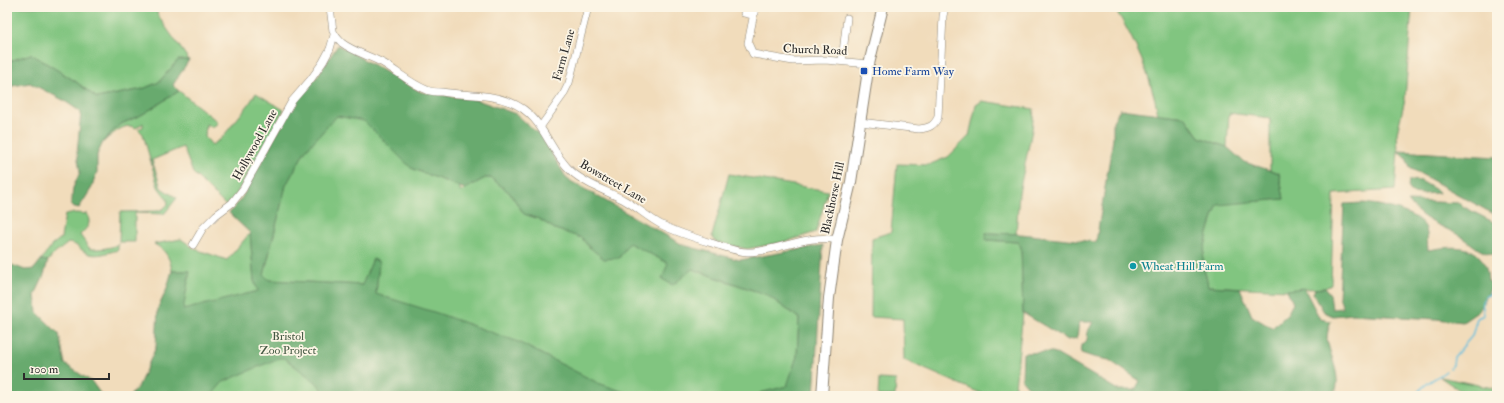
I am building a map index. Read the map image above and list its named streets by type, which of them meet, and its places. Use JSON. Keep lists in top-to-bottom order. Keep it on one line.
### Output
{"streets":{"main road":["Blackhorse Hill"],"street":["Church Road","Farm Lane","Hollywood Lane","Bowstreet Lane"]},"crossings":[["Church Road","Blackhorse Hill"],["Farm Lane","Bowstreet Lane"],["Hollywood Lane","Bowstreet Lane"],["Bowstreet Lane","Blackhorse Hill"]],"parks":["Bristol Zoo Project"],"places":{"transit":["Home Farm Way"],"other":["Wheat Hill Farm"]},"scale_bar":"100 m"}
